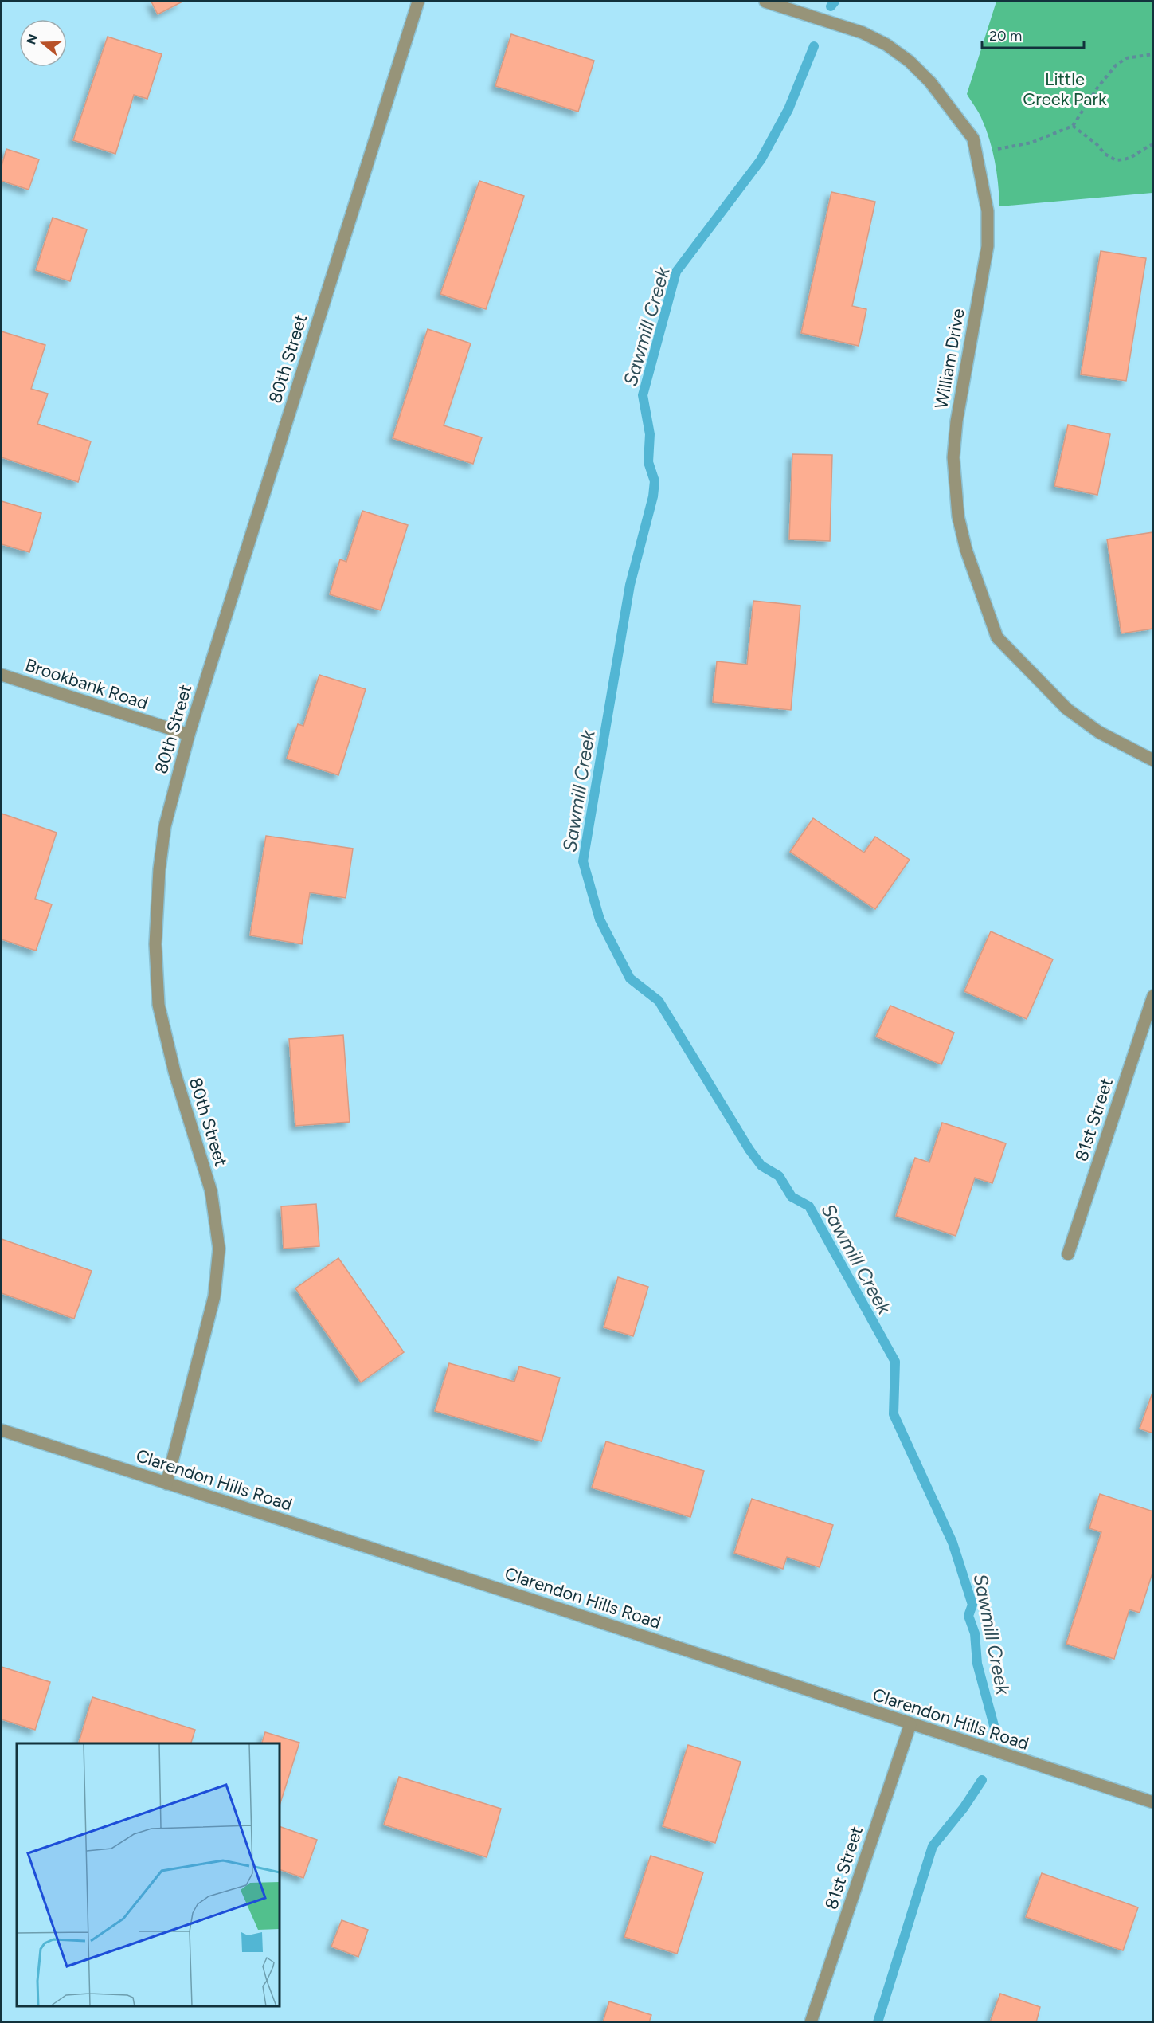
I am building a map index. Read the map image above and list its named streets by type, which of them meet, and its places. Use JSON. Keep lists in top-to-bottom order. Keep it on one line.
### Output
{"streets":{"street":["80th Street","William Drive","Brookbank Road","81st Street","Clarendon Hills Road"]},"crossings":[["80th Street","Brookbank Road"],["80th Street","Clarendon Hills Road"],["81st Street","Clarendon Hills Road"]],"water":["Sawmill Creek"],"parks":["Little Creek Park"],"scale_bar":"20 m","north":"left"}
